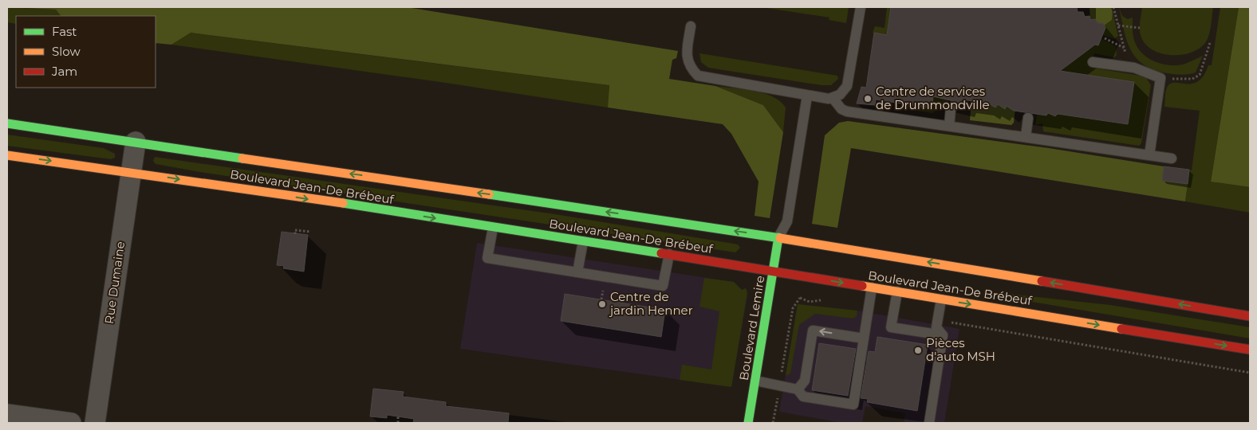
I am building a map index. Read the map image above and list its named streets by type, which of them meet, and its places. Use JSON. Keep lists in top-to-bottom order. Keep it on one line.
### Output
{"streets":{"main road":["Boulevard Jean-De Brébeuf","Boulevard Lemire"],"street":["Rue Dumaine"]},"crossings":[["Boulevard Jean-De Brébeuf","Rue Dumaine"],["Boulevard Jean-De Brébeuf","Boulevard Lemire"]],"places":["Centre de services de Drummondville","Centre de jardin Henner","Pièces d'auto MSH"],"legend":["Fast","Slow","Jam"]}
